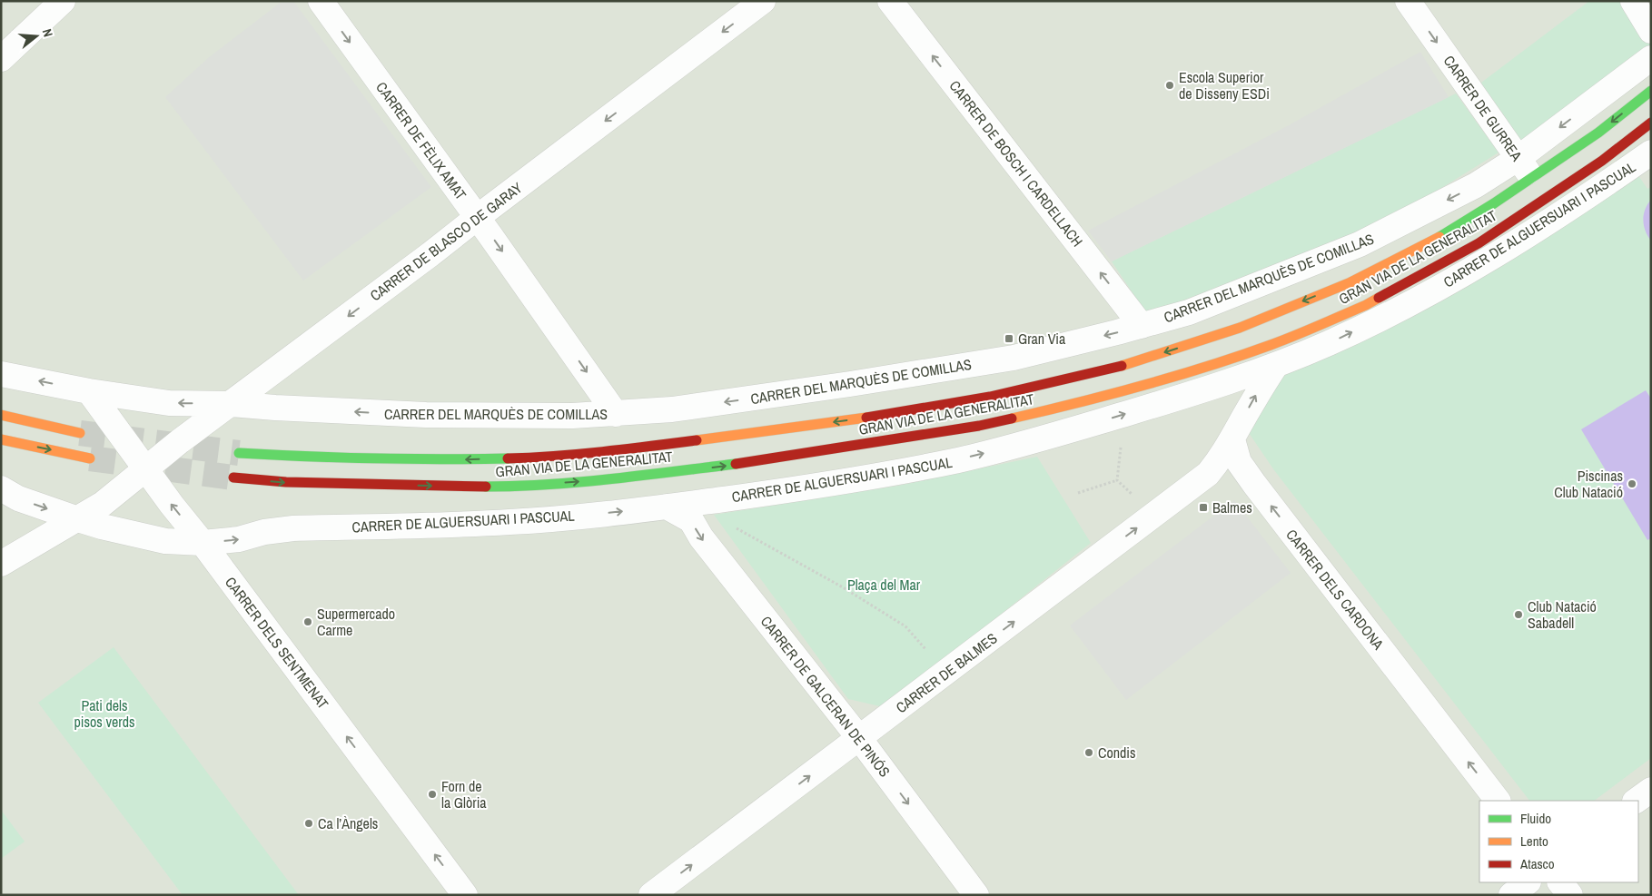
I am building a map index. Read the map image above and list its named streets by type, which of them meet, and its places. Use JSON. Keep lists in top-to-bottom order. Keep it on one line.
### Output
{"streets":{"street":["CARRER DE GURREA","CARRER DE FÈLIX AMAT","CARRER DE BOSCH I CARDELLACH","CARRER DE ALGUERSUARI I PASCUAL","CARRER DE BLASCO DE GARAY","GRAN VIA DE LA GENERALITAT","CARRER DEL MARQUÈS DE COMILLAS","CARRER DELS CARDONA","CARRER DELS SENTMENAT","CARRER DE BALMES","CARRER DE GALCERAN DE PINÓS"]},"crossings":[["CARRER DE GURREA","CARRER DE ALGUERSUARI I PASCUAL"],["CARRER DE GURREA","GRAN VIA DE LA GENERALITAT"],["CARRER DE GURREA","CARRER DEL MARQUÈS DE COMILLAS"],["CARRER DE FÈLIX AMAT","CARRER DE BLASCO DE GARAY"],["CARRER DE FÈLIX AMAT","CARRER DEL MARQUÈS DE COMILLAS"],["CARRER DE BOSCH I CARDELLACH","CARRER DEL MARQUÈS DE COMILLAS"],["CARRER DE ALGUERSUARI I PASCUAL","CARRER DE BLASCO DE GARAY"],["CARRER DE ALGUERSUARI I PASCUAL","GRAN VIA DE LA GENERALITAT"],["CARRER DE ALGUERSUARI I PASCUAL","CARRER DELS SENTMENAT"],["CARRER DE ALGUERSUARI I PASCUAL","CARRER DE GALCERAN DE PINÓS"],["CARRER DE BLASCO DE GARAY","CARRER DEL MARQUÈS DE COMILLAS"],["CARRER DE BLASCO DE GARAY","CARRER DELS SENTMENAT"],["CARRER DEL MARQUÈS DE COMILLAS","CARRER DELS SENTMENAT"],["CARRER DELS CARDONA","CARRER DE BALMES"],["CARRER DE BALMES","CARRER DE GALCERAN DE PINÓS"]],"one_way":["CARRER DE GURREA","CARRER DE FÈLIX AMAT","CARRER DE BOSCH I CARDELLACH","CARRER DE ALGUERSUARI I PASCUAL","CARRER DE BLASCO DE GARAY","CARRER DELS CARDONA","CARRER DELS SENTMENAT","CARRER DE BALMES","CARRER DE GALCERAN DE PINÓS"],"parks":["Plaça del Mar","Pati dels pisos verds"],"places":{"other":["Escola Superior de Disseny ESDi","Piscinas Club Natació","Club Natació Sabadell","Supermercado Carme","Condis","Forn de la Glòria","Ca l’Àngels"],"transit":["Gran Via","Balmes"]},"legend":["Fluido","Lento","Atasco"],"north":"right"}
